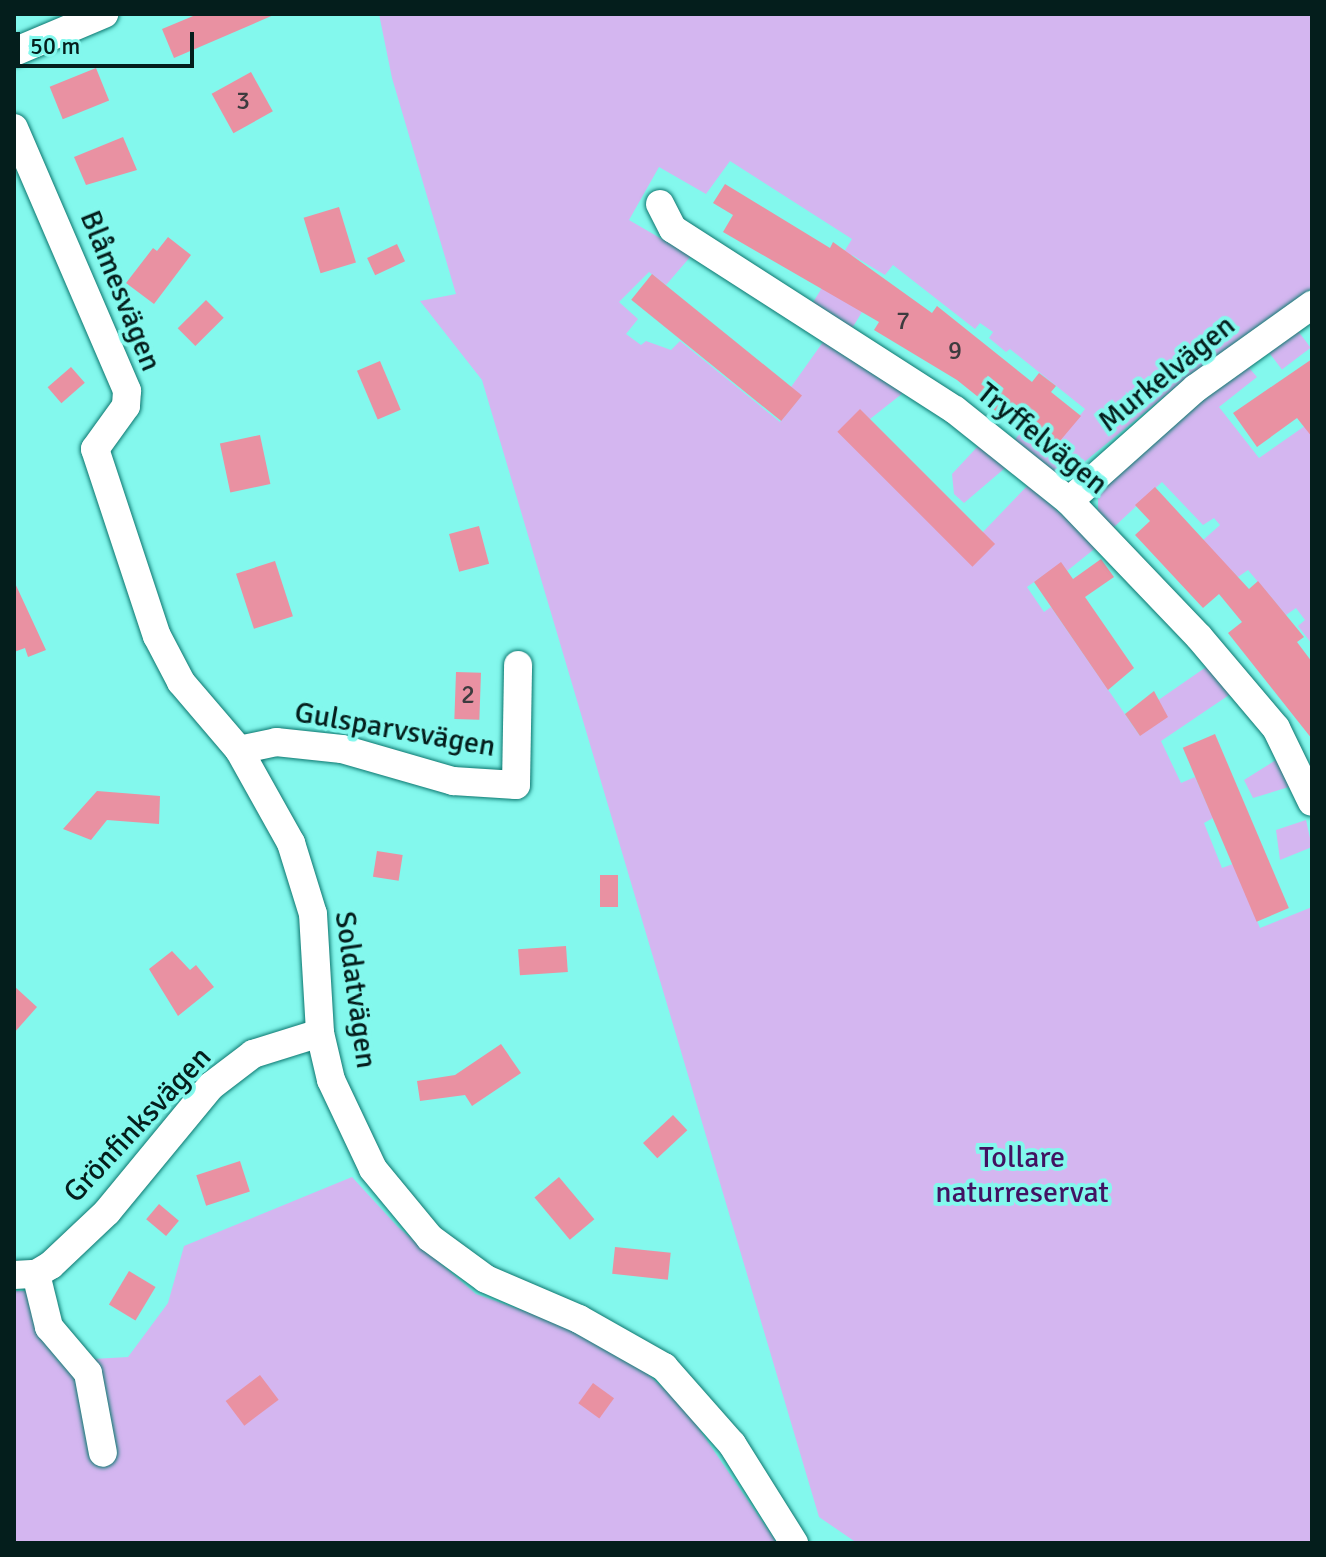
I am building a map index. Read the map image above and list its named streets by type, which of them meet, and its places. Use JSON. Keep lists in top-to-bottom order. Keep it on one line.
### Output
{"streets":{"street":["Blåmesvägen","Murkelvägen","Tryffelvägen","Gulsparvsvägen","Soldatvägen","Grönfinksvägen"]},"crossings":[["Blåmesvägen","Soldatvägen"],["Murkelvägen","Tryffelvägen"],["Gulsparvsvägen","Soldatvägen"],["Soldatvägen","Grönfinksvägen"]],"parks":["Tollare naturreservat"],"house_numbers":["3","7","9","2"],"scale_bar":"50 m"}
